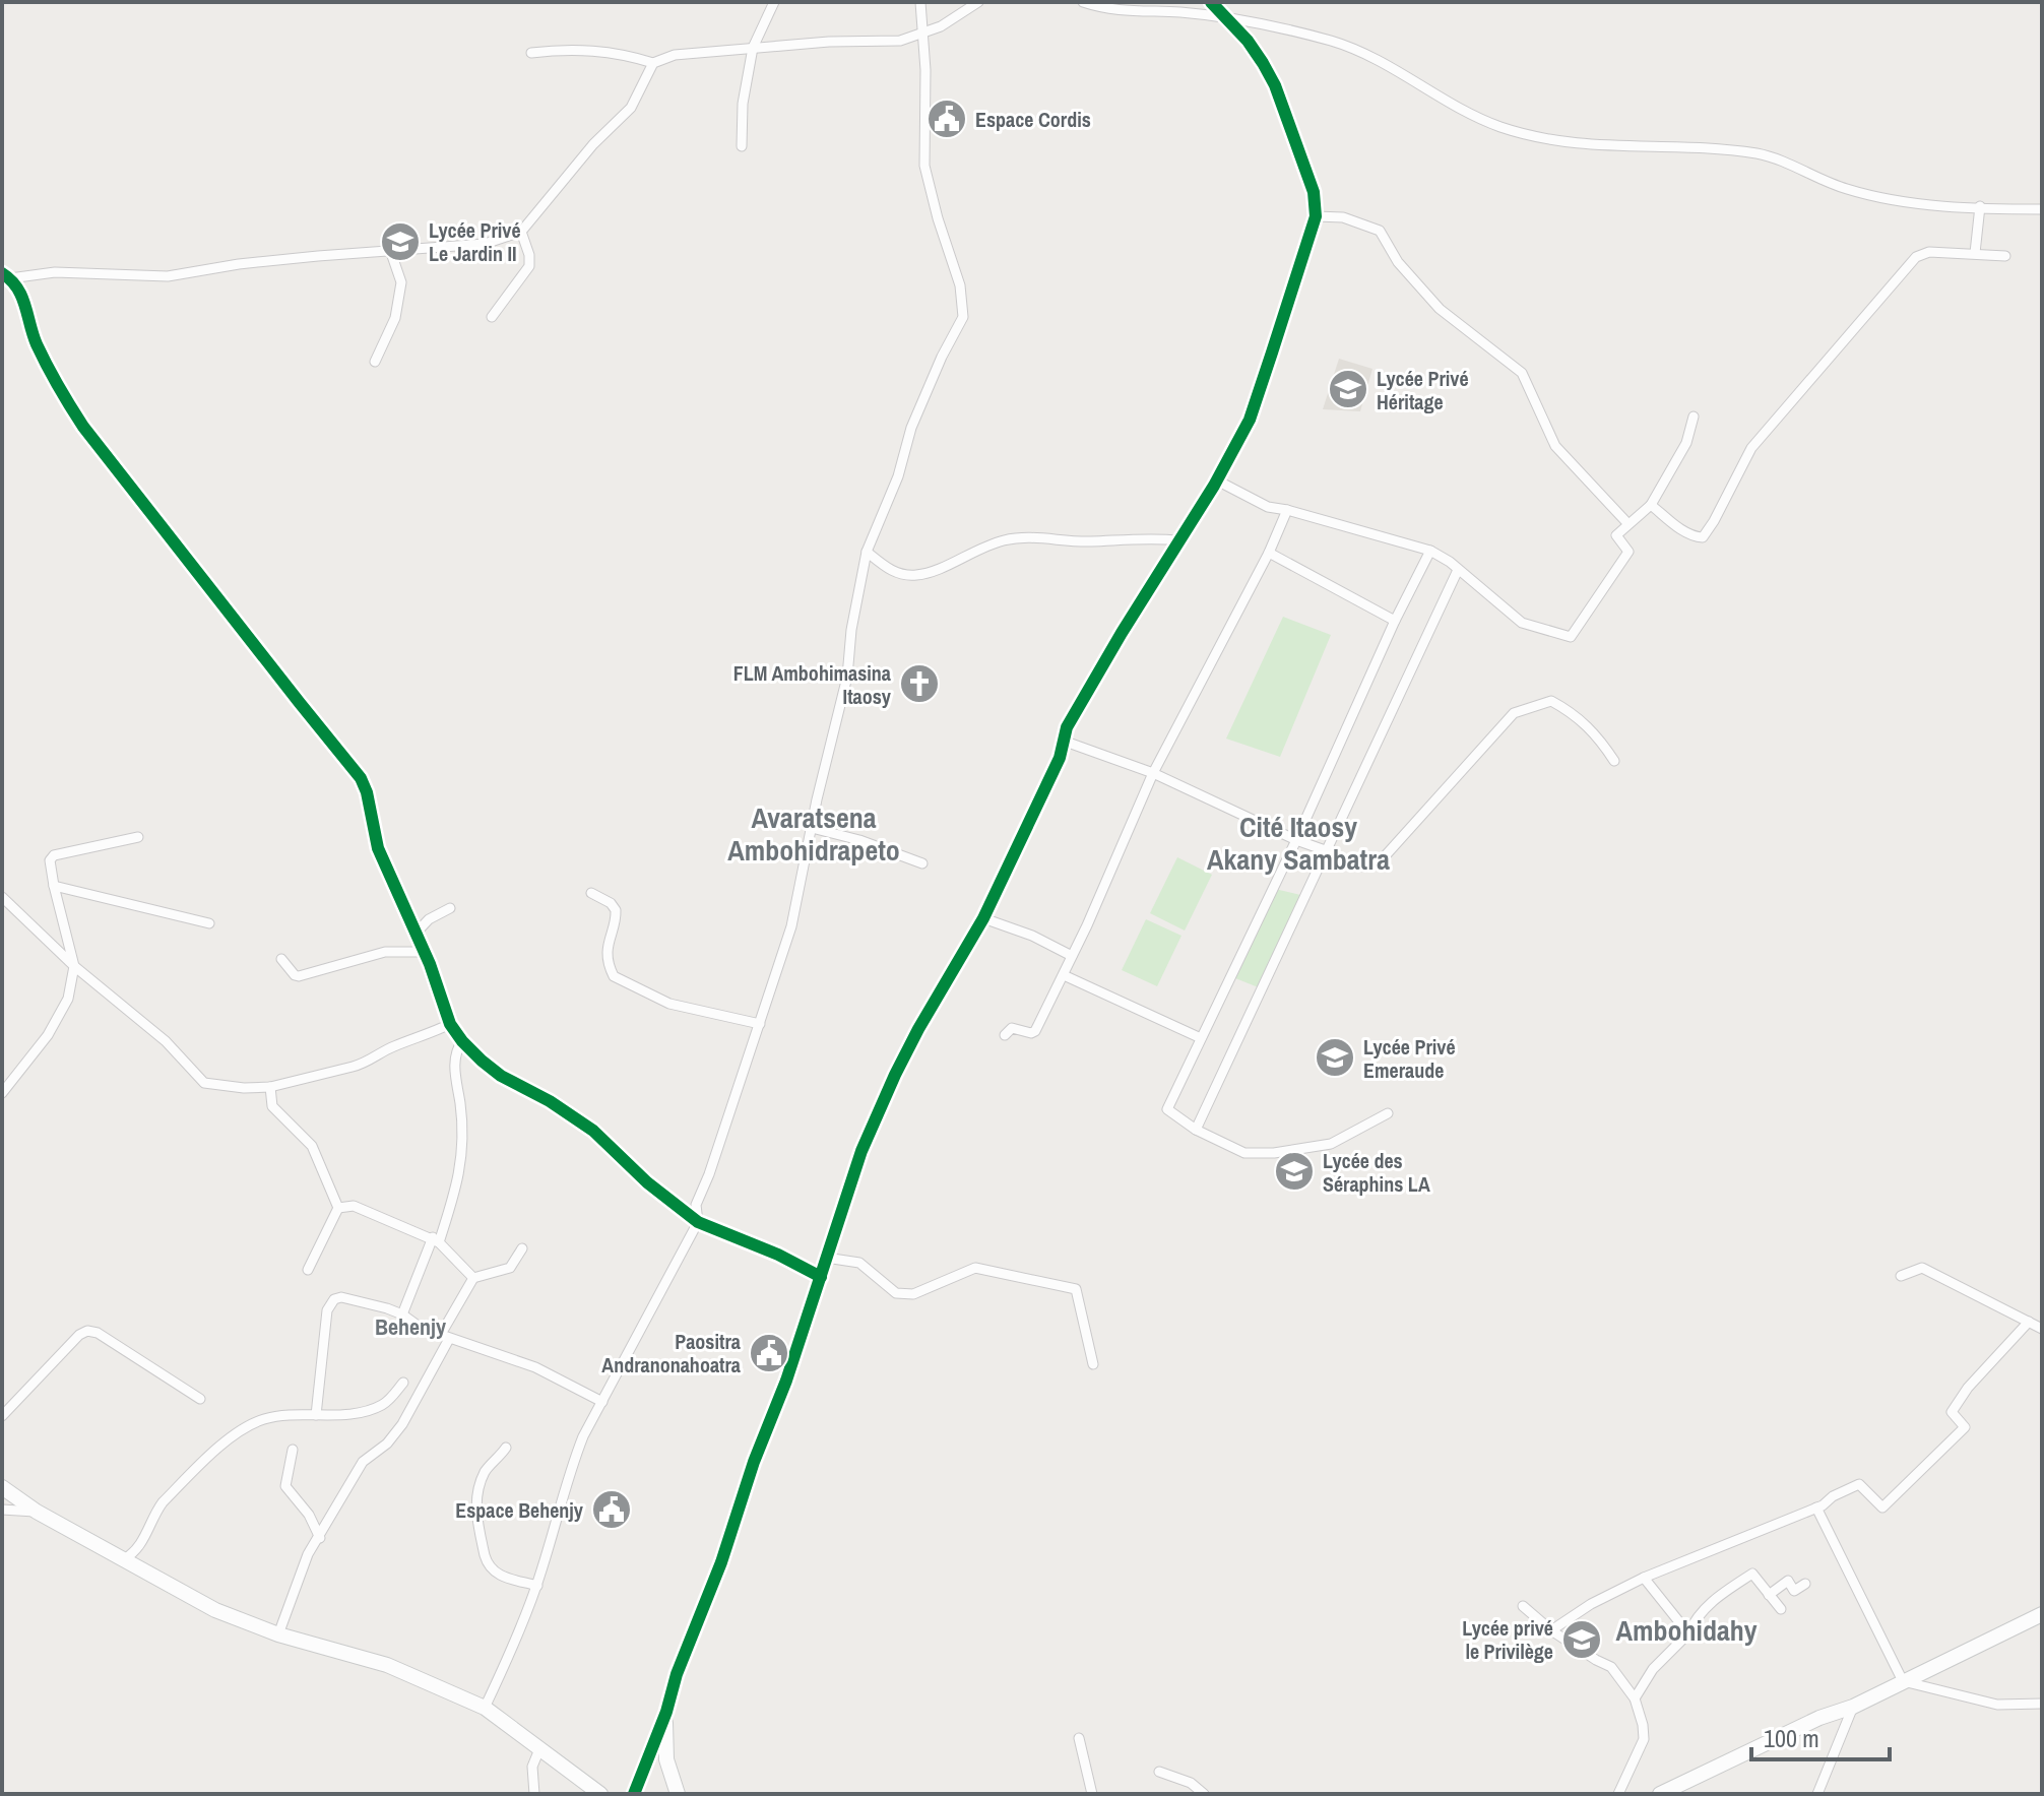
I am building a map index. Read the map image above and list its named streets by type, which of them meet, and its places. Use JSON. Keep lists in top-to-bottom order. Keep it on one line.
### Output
{"districts":["Avaratsena Ambohidrapeto","Cité Itaosy Akany Sambatra","Behenjy","Ambohidahy"],"places":{"public building":["Espace Cordis","Paositra Andranonahoatra","Espace Behenjy"],"school or university":["Lycée Privé Le Jardin II","Lycée Privé Héritage","Lycée Privé Emeraude","Lycée des Séraphins LA","Lycée privé le Privilège"],"church":["FLM Ambohimasina Itaosy"]},"scale_bar":"100 m"}
